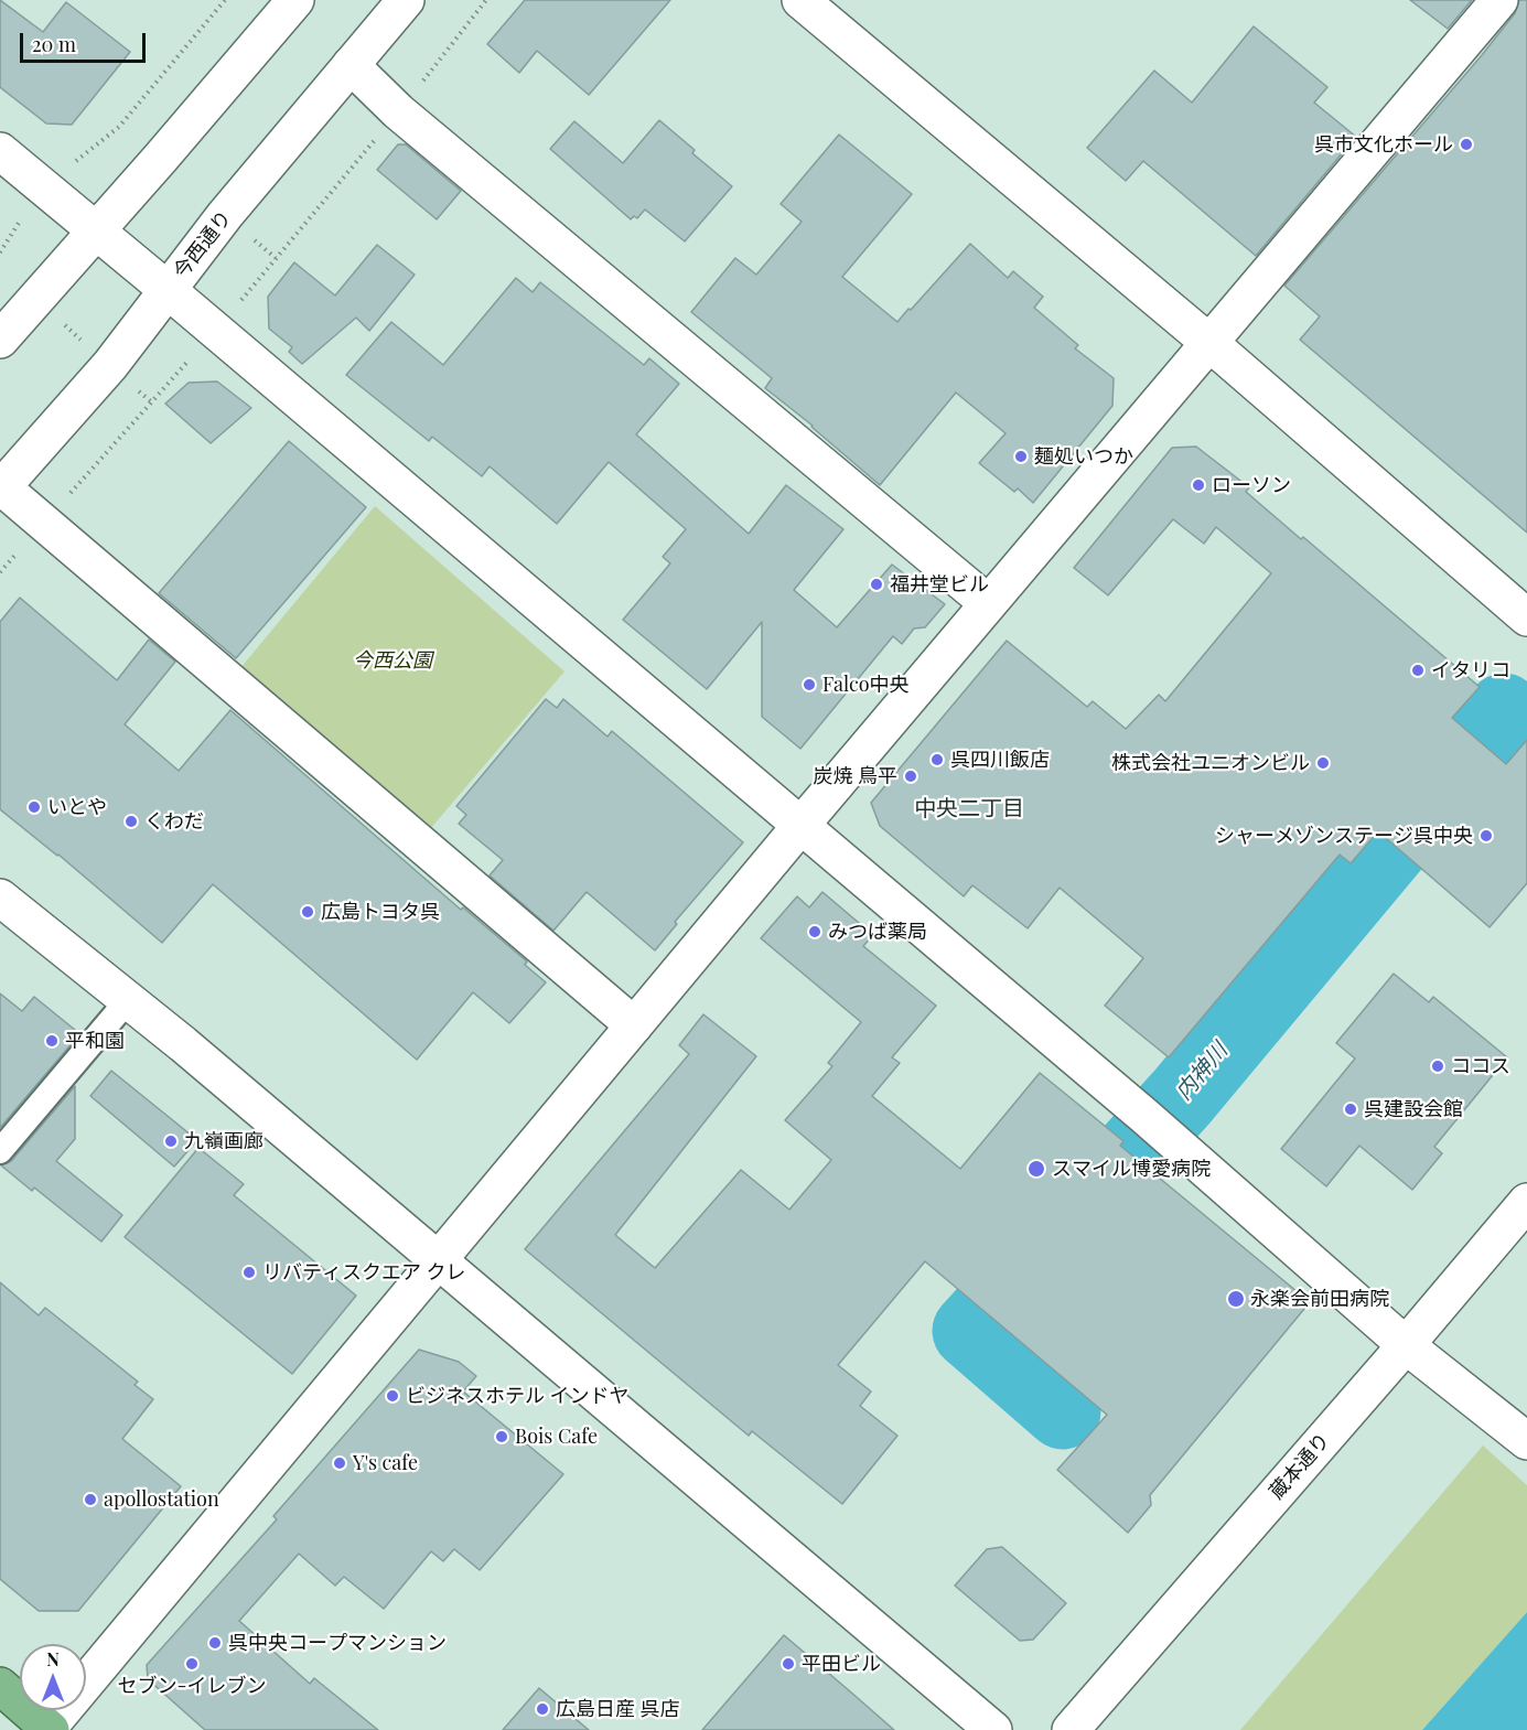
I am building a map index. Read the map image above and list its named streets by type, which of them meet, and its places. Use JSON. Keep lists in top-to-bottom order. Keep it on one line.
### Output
{"streets":{"street":["今西通り","蔵本通り"]},"districts":["中央二丁目"],"water":["内神川"],"parks":["今西公園"],"places":["呉市文化ホール","麺処いつか","ローソン","福井堂ビル","イタリコ","Falco中央","呉四川飯店","株式会社ユニオンビル","炭焼 鳥平","いとや","くわだ","シャーメゾンステージ呉中央","広島トヨタ呉","みつば薬局","平和園","ココス","呉建設会館","九嶺画廊","スマイル博愛病院","リバティスクエア クレ","永楽会前田病院","ビジネスホテル インドヤ","Bois Cafe","Y's cafe","apollostation","呉中央コープマンション","セブン-イレブン","平田ビル","広島日産 呉店"],"scale_bar":"20 m","north":"top"}
